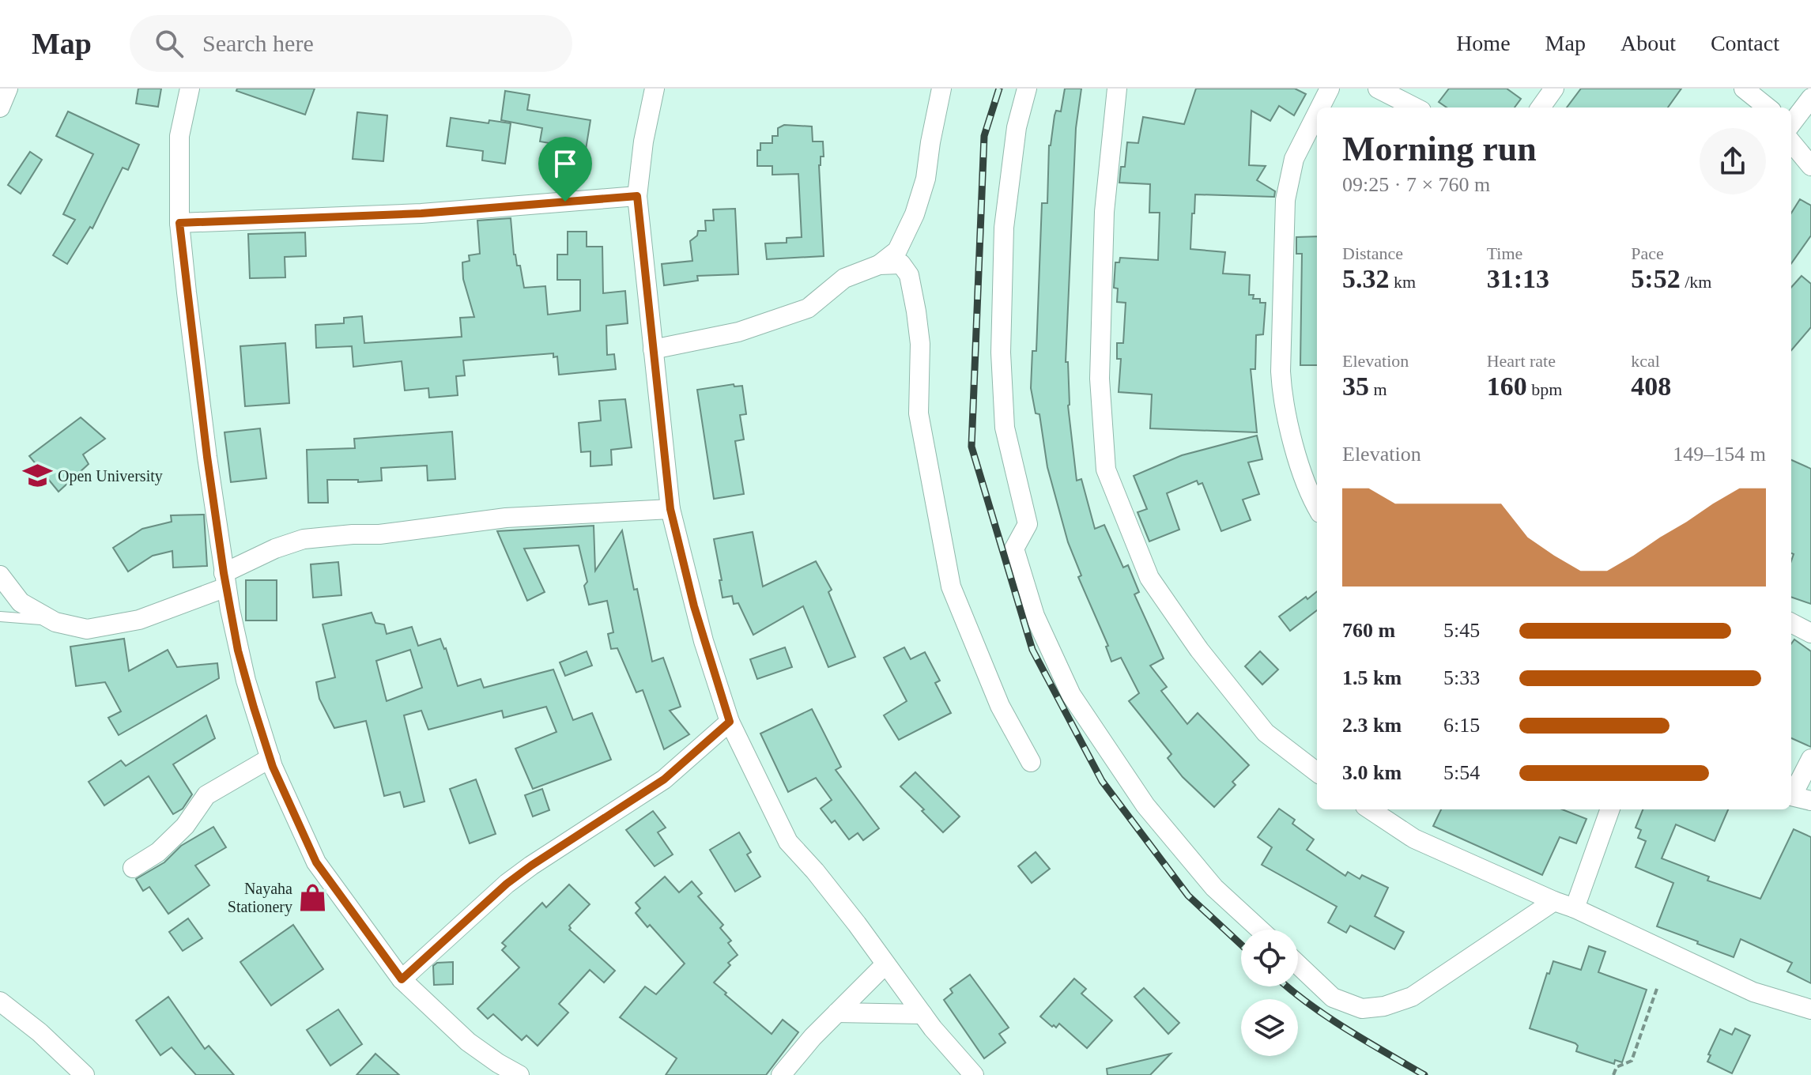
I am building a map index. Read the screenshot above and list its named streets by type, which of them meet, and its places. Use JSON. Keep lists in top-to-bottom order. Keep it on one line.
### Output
{"places":{"school or university":["Open University"],"shop":["Nayaha Stationery"]},"page":{"header":"Map","search":"Search here","nav":["Home","Map","About","Contact"],"heading":["Morning run","09:25 · 7 × 760 m"],"stats":[["Distance","5.32 km"],["Time","31:13"],["Pace","5:52 /km"],["Elevation","35 m"],["Heart rate","160 bpm"],["kcal","408"]],"chart":["Elevation","149–154 m"],"list":[{"name":"760 m","note":"5:45"},{"name":"1.5 km","note":"5:33"},{"name":"2.3 km","note":"6:15"},{"name":"3.0 km","note":"5:54"}]}}
